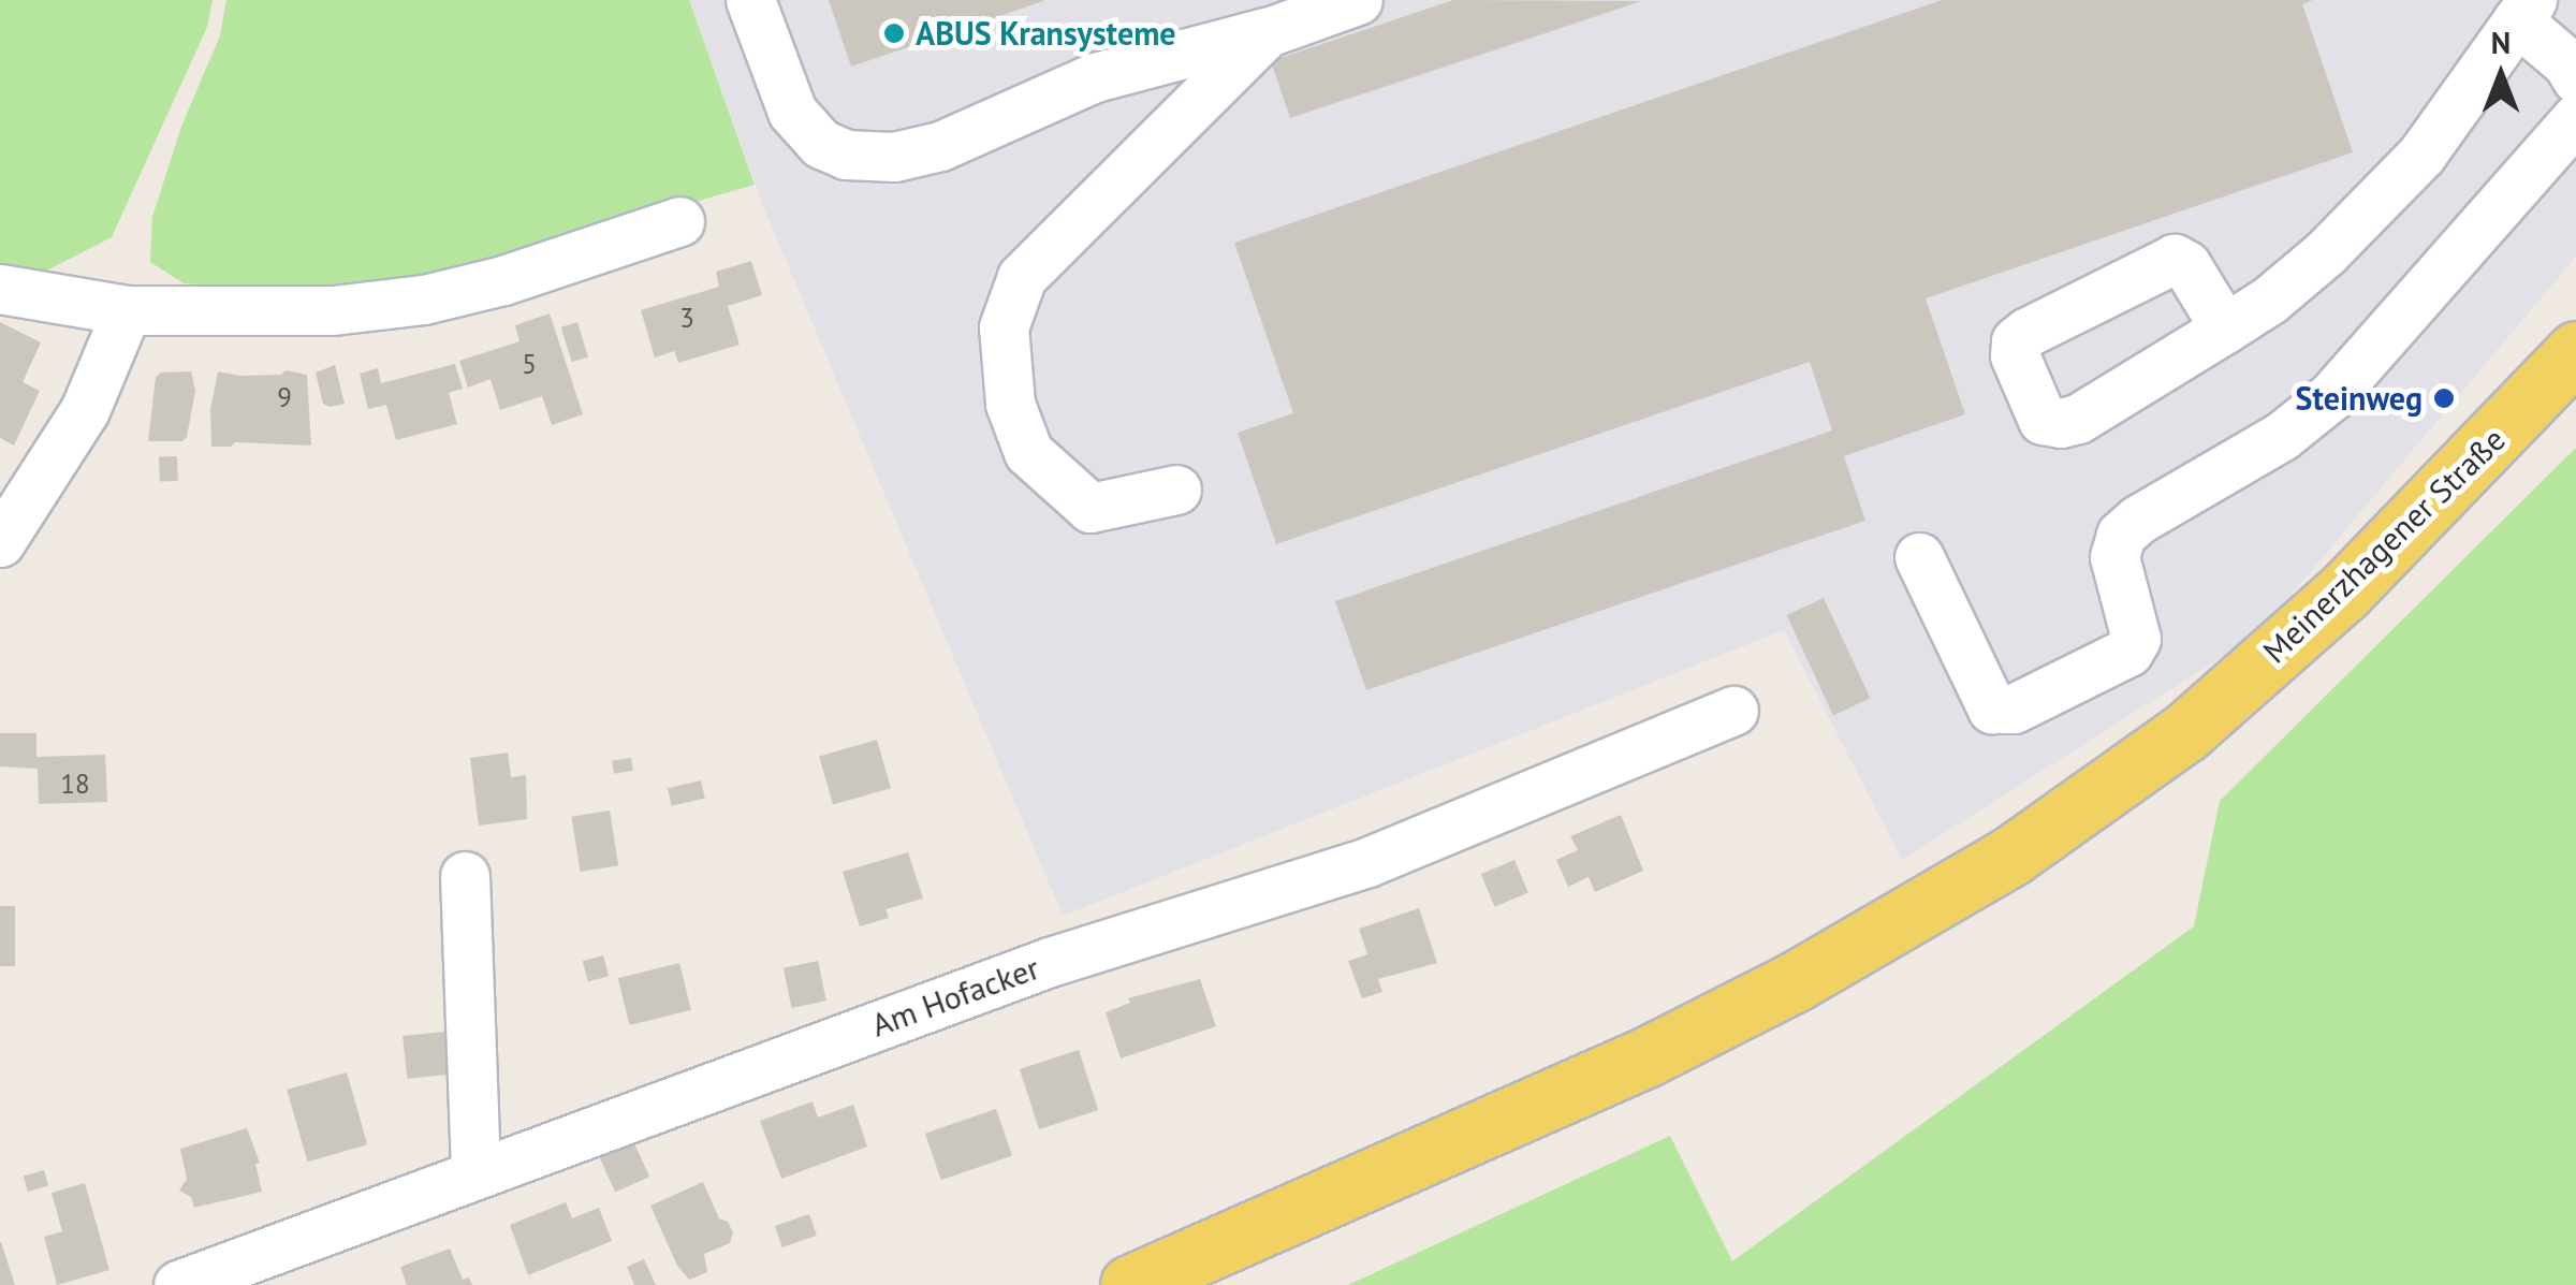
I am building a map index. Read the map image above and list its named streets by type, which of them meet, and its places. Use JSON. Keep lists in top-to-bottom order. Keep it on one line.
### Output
{"streets":{"main road":["Meinerzhagener Straße"],"street":["Am Hofacker"]},"places":["ABUS Kransysteme","Steinweg"],"house_numbers":["3","5","9","18"],"north":"top"}
